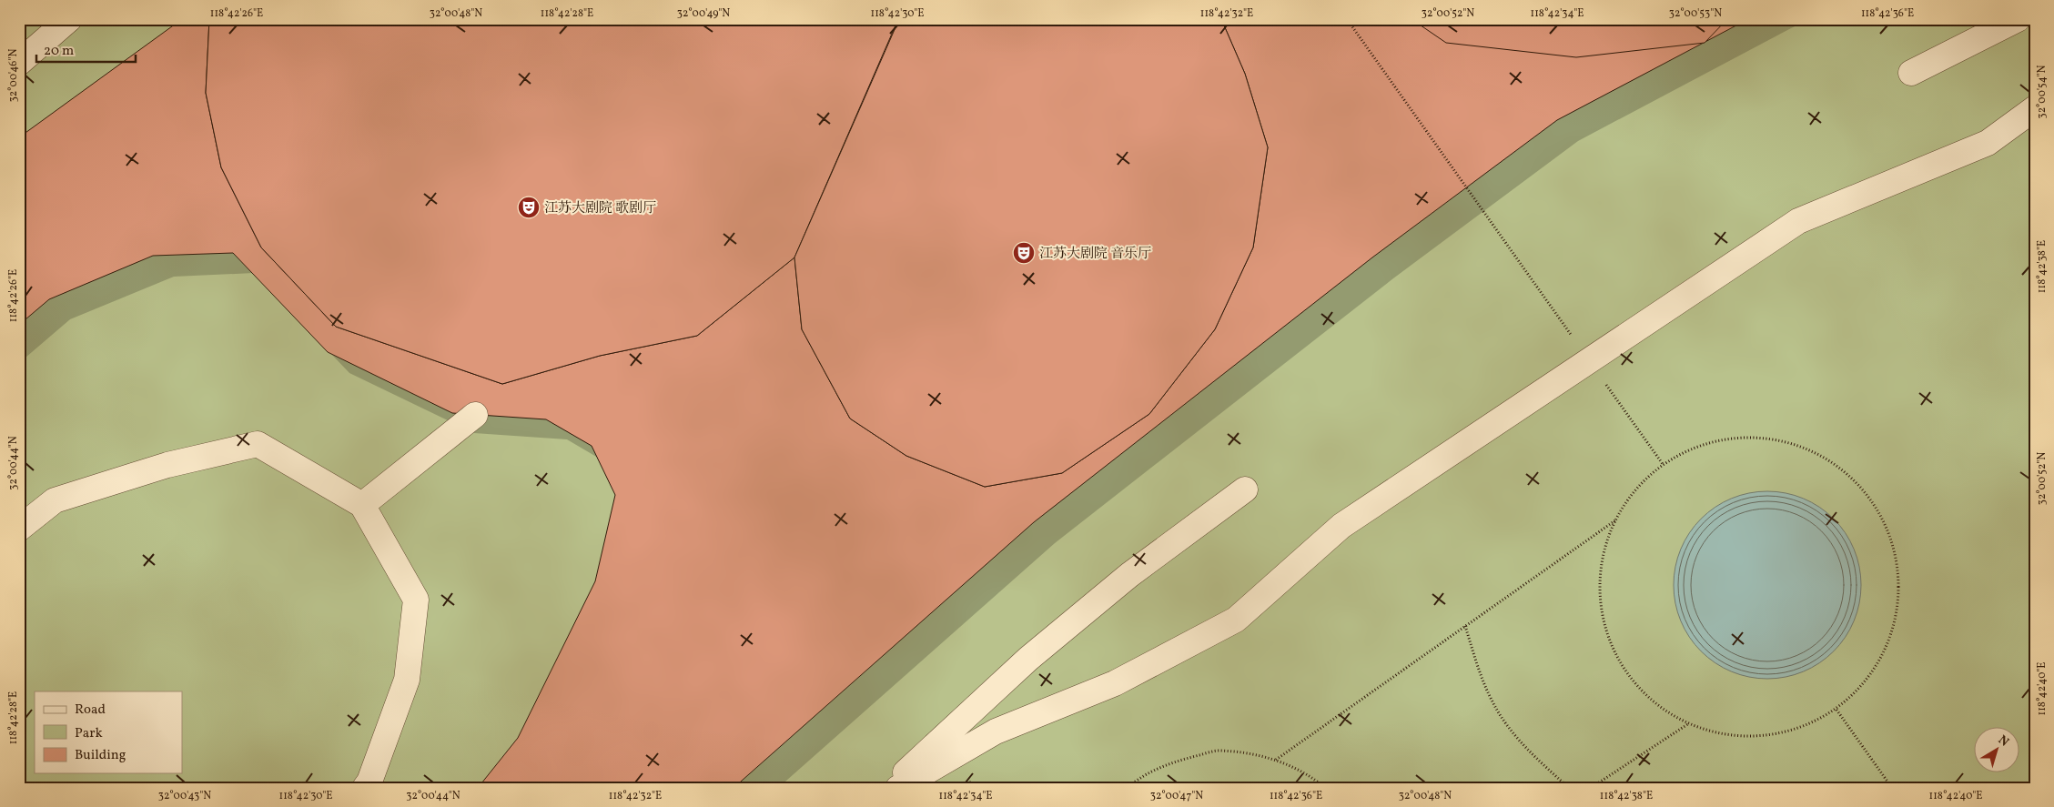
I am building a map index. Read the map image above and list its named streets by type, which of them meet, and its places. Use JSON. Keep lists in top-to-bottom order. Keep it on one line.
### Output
{"places":{"theatre":["江苏大剧院 歌剧厅","江苏大剧院 音乐厅"]},"legend":["Road","Park","Building"],"scale_bar":"20 m","north":"top right","coordinates":["118°42'26\"E","32°00'48\"N","118°42'28\"E","32°00'49\"N","118°42'30\"E","118°42'32\"E","32°00'52\"N","118°42'34\"E","32°00'53\"N","118°42'36\"E","32°00'46\"N","32°00'54\"N","118°42'38\"E","32°00'44\"N","118°42'40\"E","32°00'43\"N","32°00'47\"N"]}
